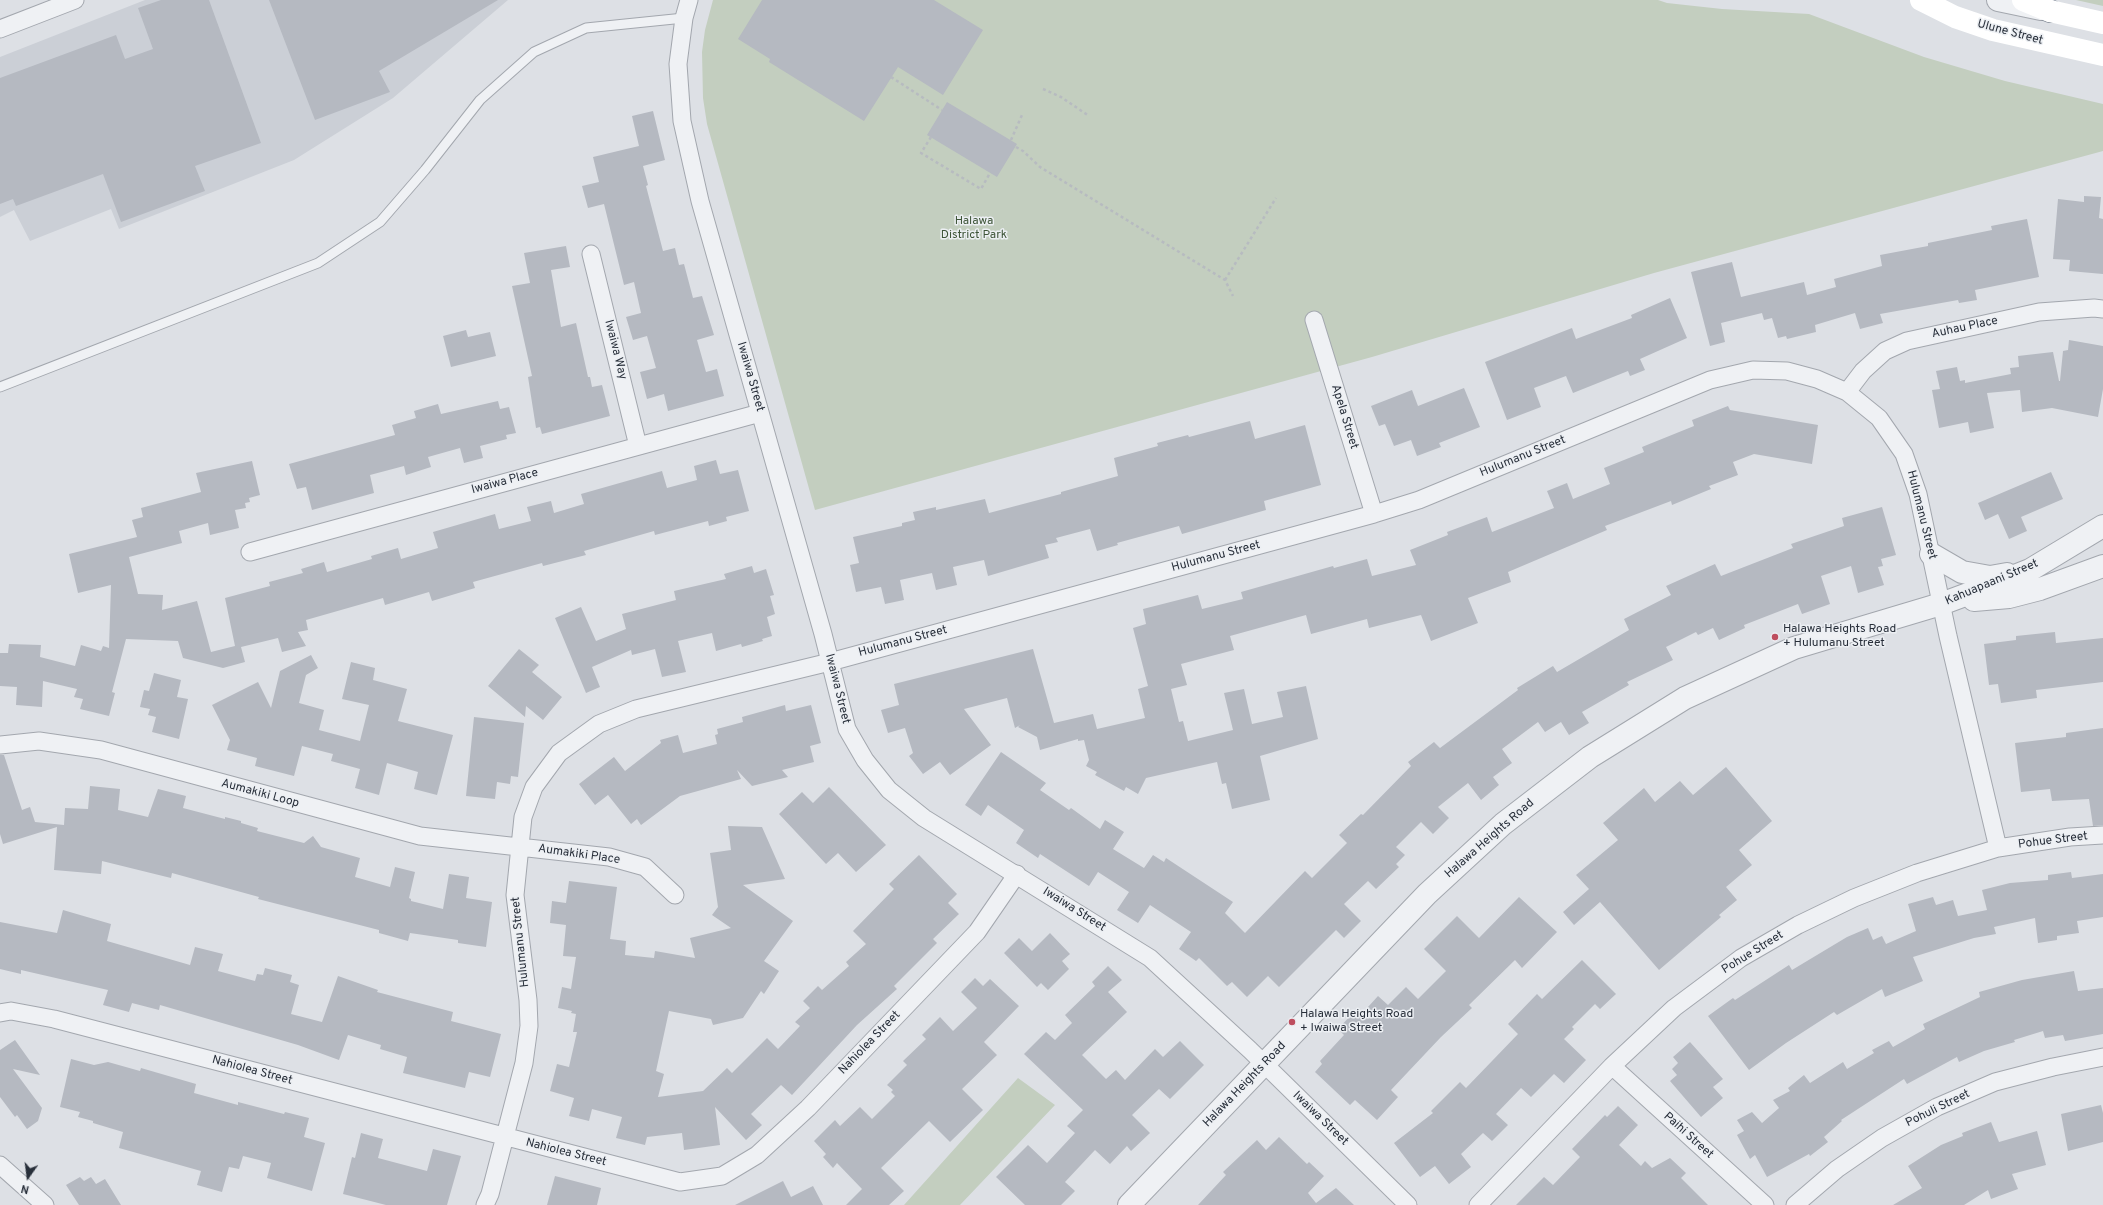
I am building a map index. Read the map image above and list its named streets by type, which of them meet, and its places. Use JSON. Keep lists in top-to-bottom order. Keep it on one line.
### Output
{"streets":{"main road":["Ulune Street"],"street":["Auhau Place","Iwaiwa Way","Iwaiwa Street","Apela Street","Hulumanu Street","Iwaiwa Place","Kahuapaani Street","Aumakiki Loop","Halawa Heights Road","Pohue Street","Aumakiki Place","Nahiolea Street","Pohuli Street","Paihi Street"]},"crossings":[["Auhau Place","Hulumanu Street"],["Iwaiwa Way","Iwaiwa Place"],["Iwaiwa Street","Hulumanu Street"],["Iwaiwa Street","Iwaiwa Place"],["Iwaiwa Street","Halawa Heights Road"],["Iwaiwa Street","Nahiolea Street"],["Apela Street","Hulumanu Street"],["Hulumanu Street","Kahuapaani Street"],["Hulumanu Street","Aumakiki Loop"],["Hulumanu Street","Halawa Heights Road"],["Hulumanu Street","Pohue Street"],["Hulumanu Street","Aumakiki Place"],["Hulumanu Street","Nahiolea Street"],["Kahuapaani Street","Halawa Heights Road"],["Aumakiki Loop","Aumakiki Place"],["Pohue Street","Paihi Street"]],"parks":["Halawa District Park"],"places":["Halawa Heights Road + Hulumanu Street","Halawa Heights Road + Iwaiwa Street"],"north":"bottom"}
